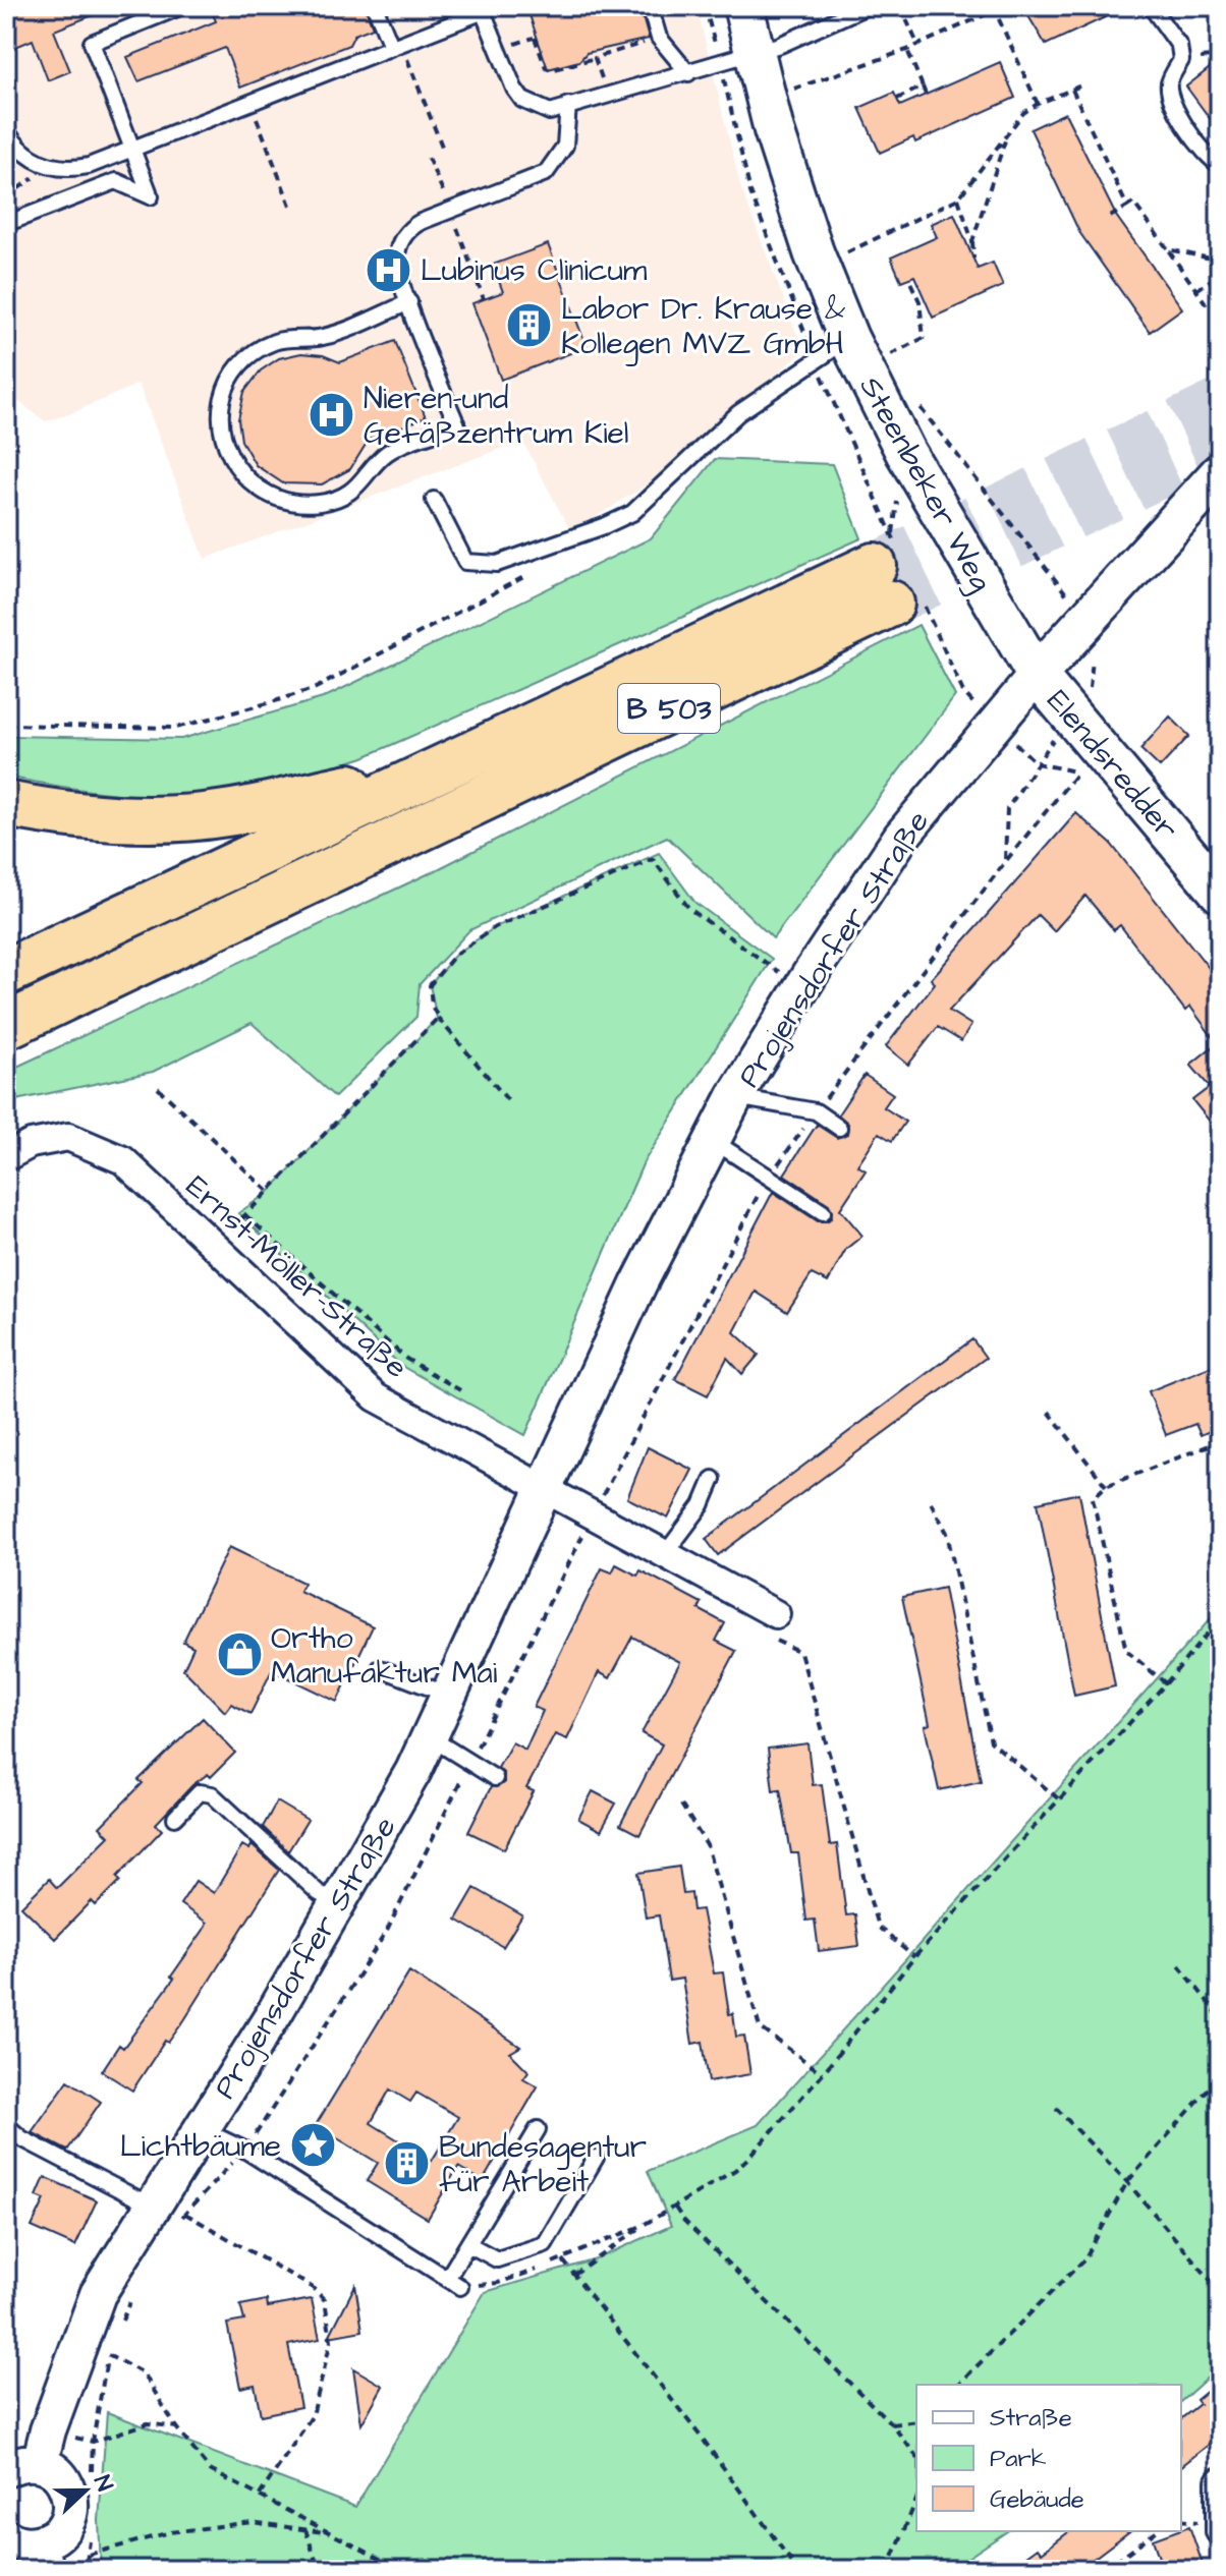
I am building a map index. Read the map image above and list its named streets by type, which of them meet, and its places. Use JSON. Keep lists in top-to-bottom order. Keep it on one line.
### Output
{"streets":{"highway":["B 503"],"main road":["Steenbeker Weg","Elendsredder","Projensdorfer Straße"],"street":["Ernst-Möller-Straße"]},"crossings":[["Steenbeker Weg","Elendsredder"],["Steenbeker Weg","Projensdorfer Straße"],["Elendsredder","Projensdorfer Straße"],["Projensdorfer Straße","Ernst-Möller-Straße"]],"places":{"hospital":["Lubinus Clinicum","Nieren-und Gefäßzentrum Kiel"],"building":["Labor Dr. Krause & Kollegen MVZ GmbH","Bundesagentur für Arbeit"],"shop":["Ortho Manufaktur Mai"],"place":["Lichtbäume"]},"legend":["Straße","Park","Gebäude"],"north":"right"}
